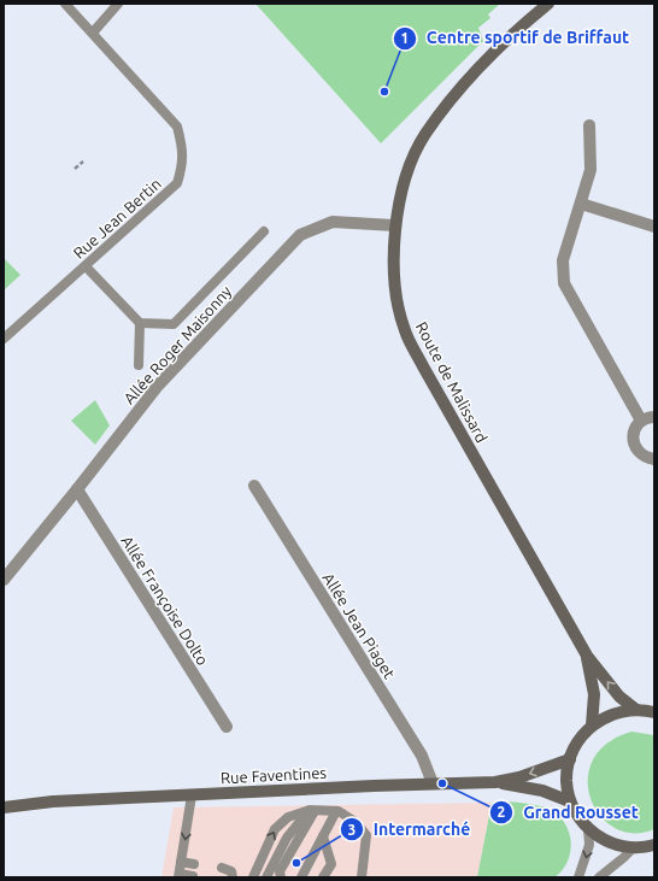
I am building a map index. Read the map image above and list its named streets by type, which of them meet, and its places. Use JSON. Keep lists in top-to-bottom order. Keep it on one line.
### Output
{"streets":{"main road":["Route de Malissard","Rue Faventines"],"street":["Allée Roger Maisonny","Allée Françoise Dolto","Allée Jean Piaget"],"lane":["Rue Jean Bertin"]},"crossings":[["Allée Roger Maisonny","Route de Malissard"],["Allée Roger Maisonny","Allée Françoise Dolto"],["Allée Jean Piaget","Rue Faventines"]],"places":["Centre sportif de Briffaut","Grand Rousset","Intermarché"]}
